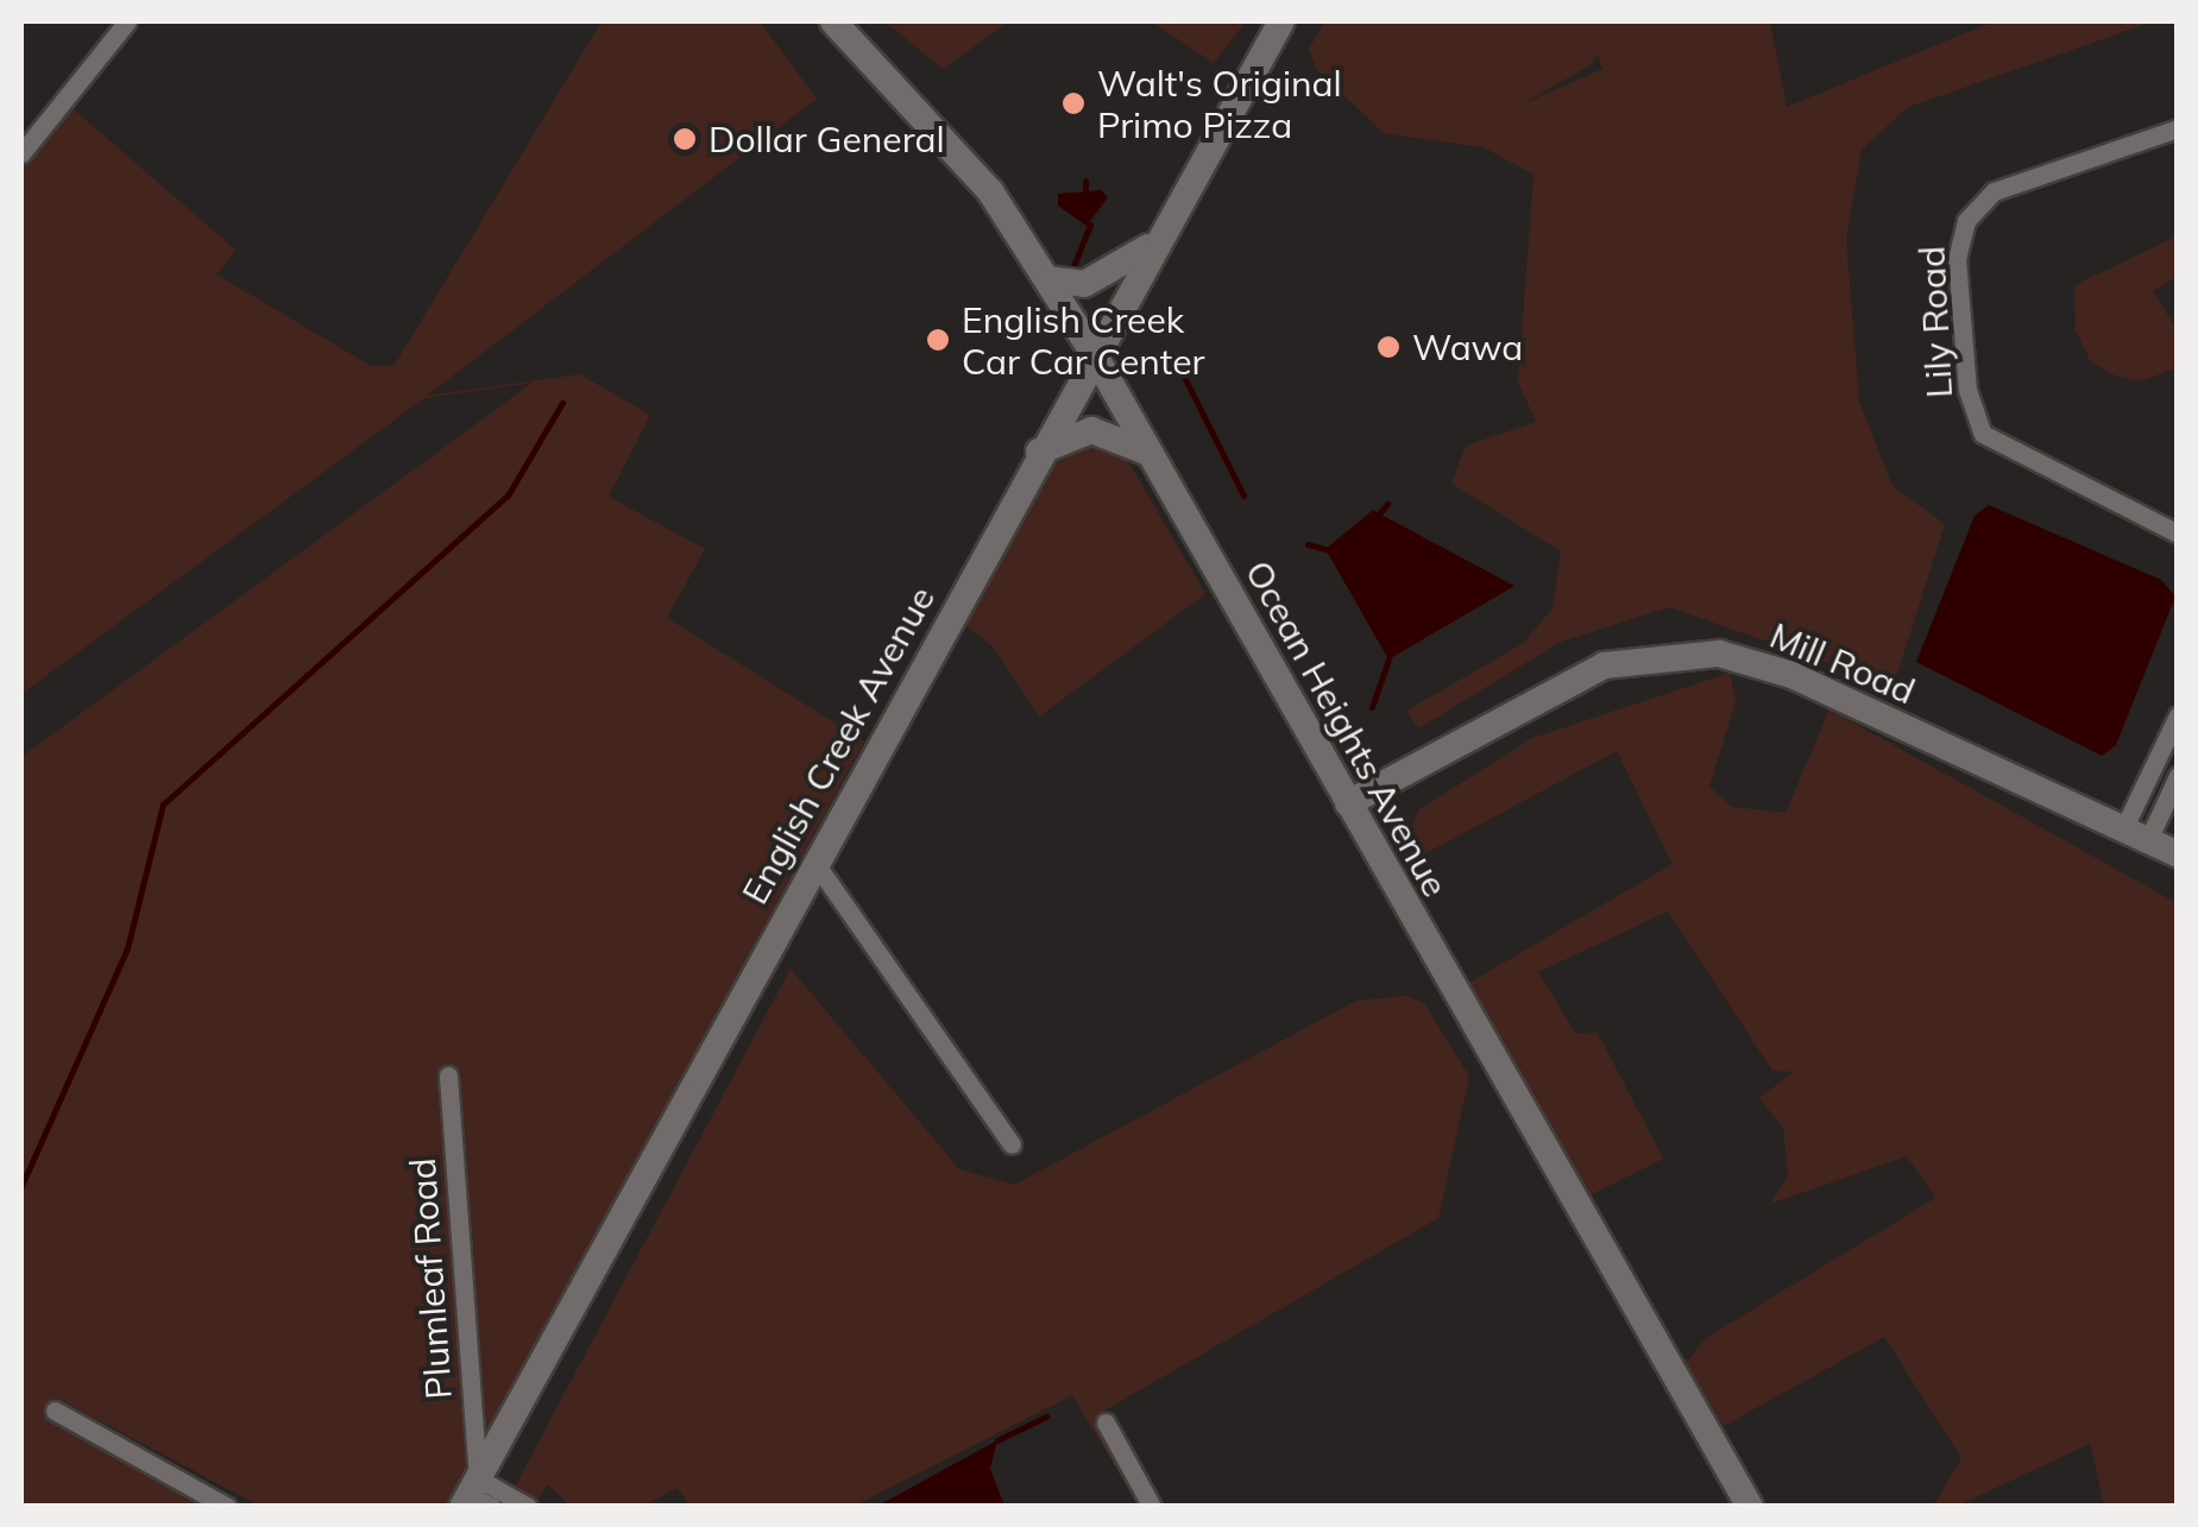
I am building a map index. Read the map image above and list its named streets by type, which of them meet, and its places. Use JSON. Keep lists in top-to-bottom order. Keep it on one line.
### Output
{"streets":{"main road":["Mill Road","Ocean Heights Avenue","English Creek Avenue"],"street":["Lily Road","Plumleaf Road"]},"crossings":[["Mill Road","Ocean Heights Avenue"],["Ocean Heights Avenue","English Creek Avenue"],["English Creek Avenue","Plumleaf Road"]],"places":["Walt's Original Primo Pizza","Dollar General","English Creek Car Car Center","Wawa"]}
